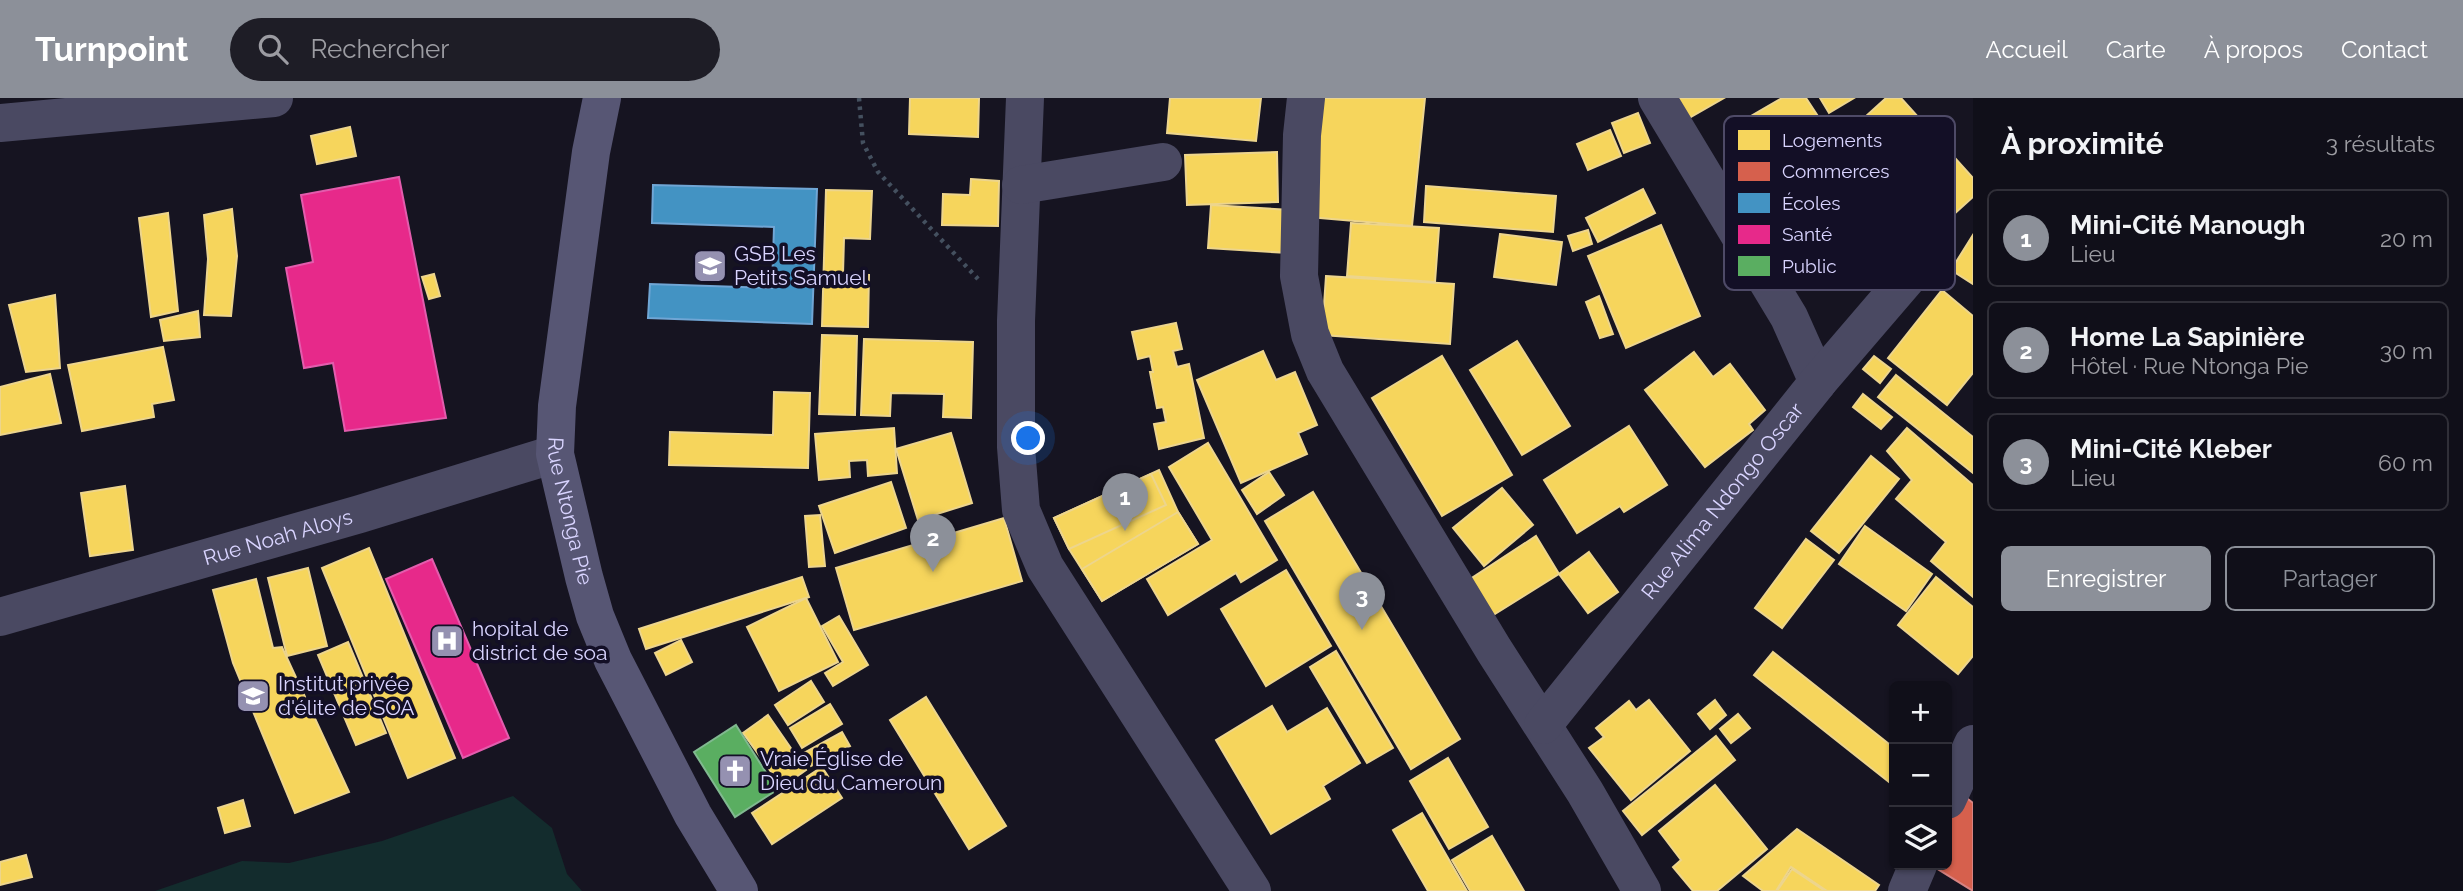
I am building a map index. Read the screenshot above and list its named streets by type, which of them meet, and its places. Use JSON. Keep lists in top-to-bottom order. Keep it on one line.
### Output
{"streets":{"street":["Rue Alima Ndongo Oscar","Rue Ntonga Pie","Rue Noah Aloys"]},"crossings":[["Rue Ntonga Pie","Rue Noah Aloys"]],"places":{"school or university":["GSB Les Petits Samuel","Institut privée d'élite de SOA"],"hospital":["hopital de district de soa"],"church":["Vraie Église de Dieu du Cameroun"]},"legend":["Logements","Commerces","Écoles","Santé","Public"],"page":{"header":"Turnpoint","search":"Rechercher","nav":["Accueil","Carte","À propos","Contact"],"heading":["À proximité","3 résultats"],"list":[{"mark":"1","name":"Mini-Cité Manough","note":"Lieu","value":"20 m"},{"mark":"2","name":"Home La Sapinière","note":"Hôtel · Rue Ntonga Pie","value":"30 m"},{"mark":"3","name":"Mini-Cité Kleber","note":"Lieu","value":"60 m"}],"pins":["1","2","3"],"buttons":["Enregistrer","Partager"],"map_buttons":["+","−"]}}
